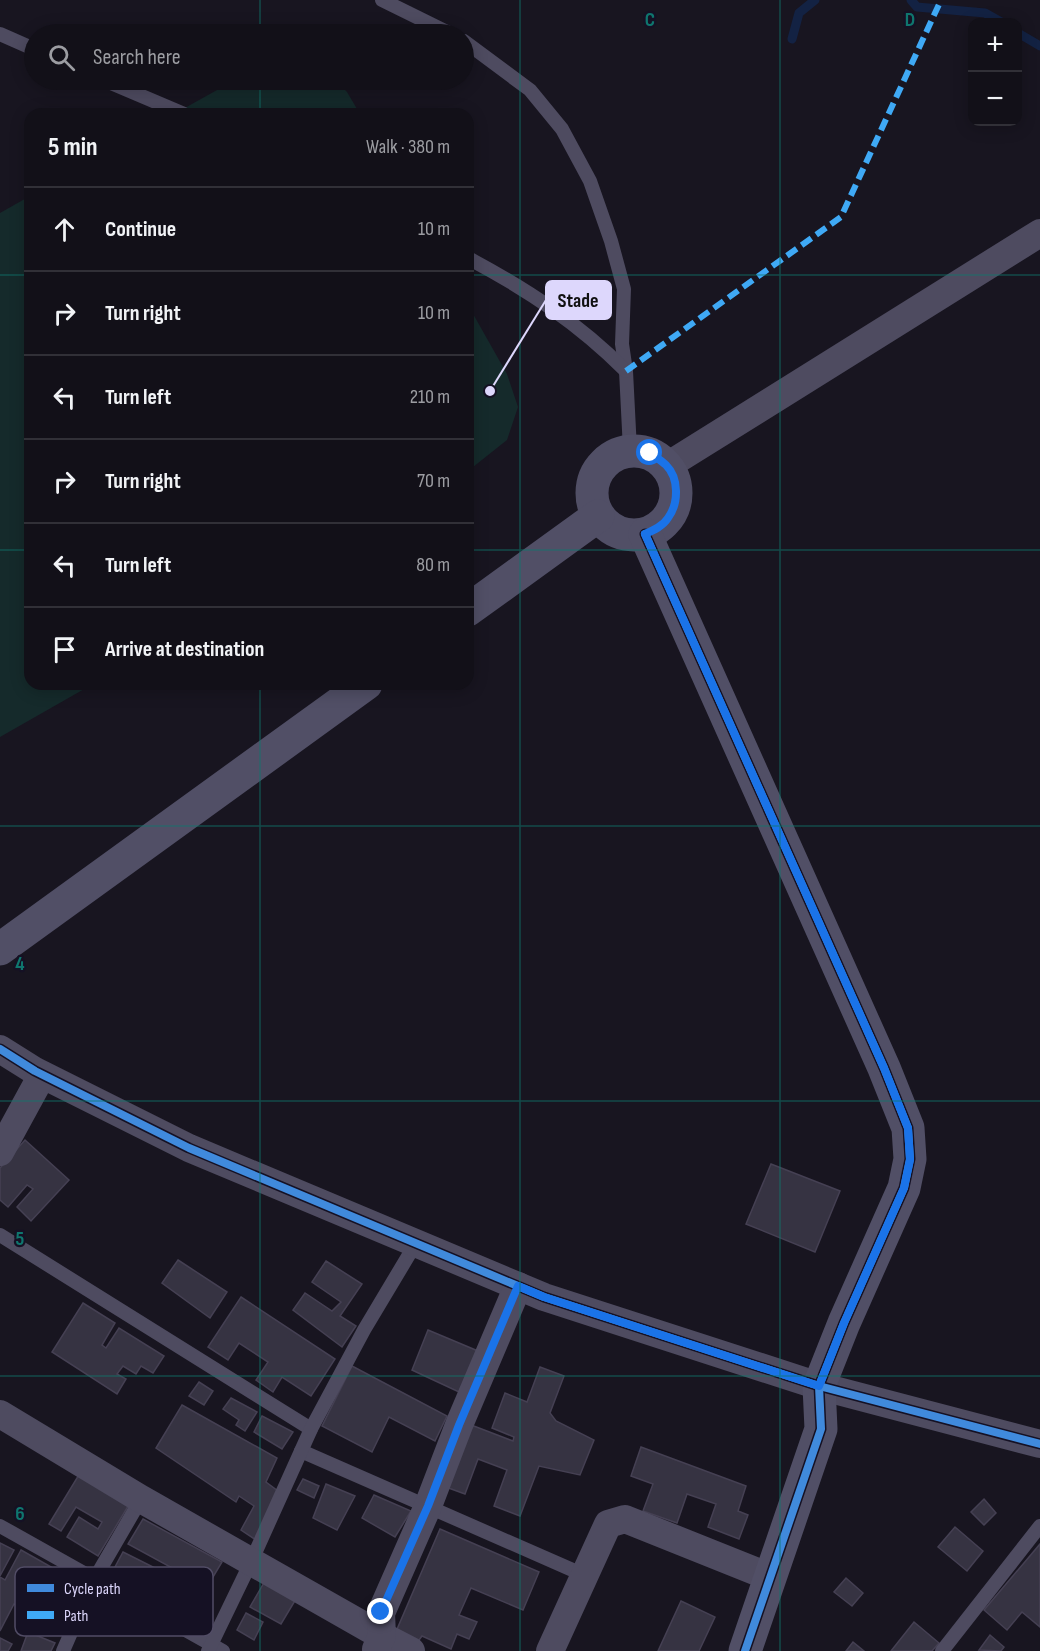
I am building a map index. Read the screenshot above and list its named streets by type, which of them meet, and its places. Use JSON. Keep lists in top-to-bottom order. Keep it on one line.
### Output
{"places":["Stade"],"legend":["Cycle path","Path"],"page":{"map_buttons":["+","−"],"search":"Search here","heading":["5 min","Walk · 380 m"],"list":[["Continue","10 m"],["Turn right","10 m"],["Turn left","210 m"],["Turn right","70 m"],["Turn left","80 m"],"Arrive at destination"]},"grid":{"columns":["C","D"],"rows":["4","5","6"]}}
